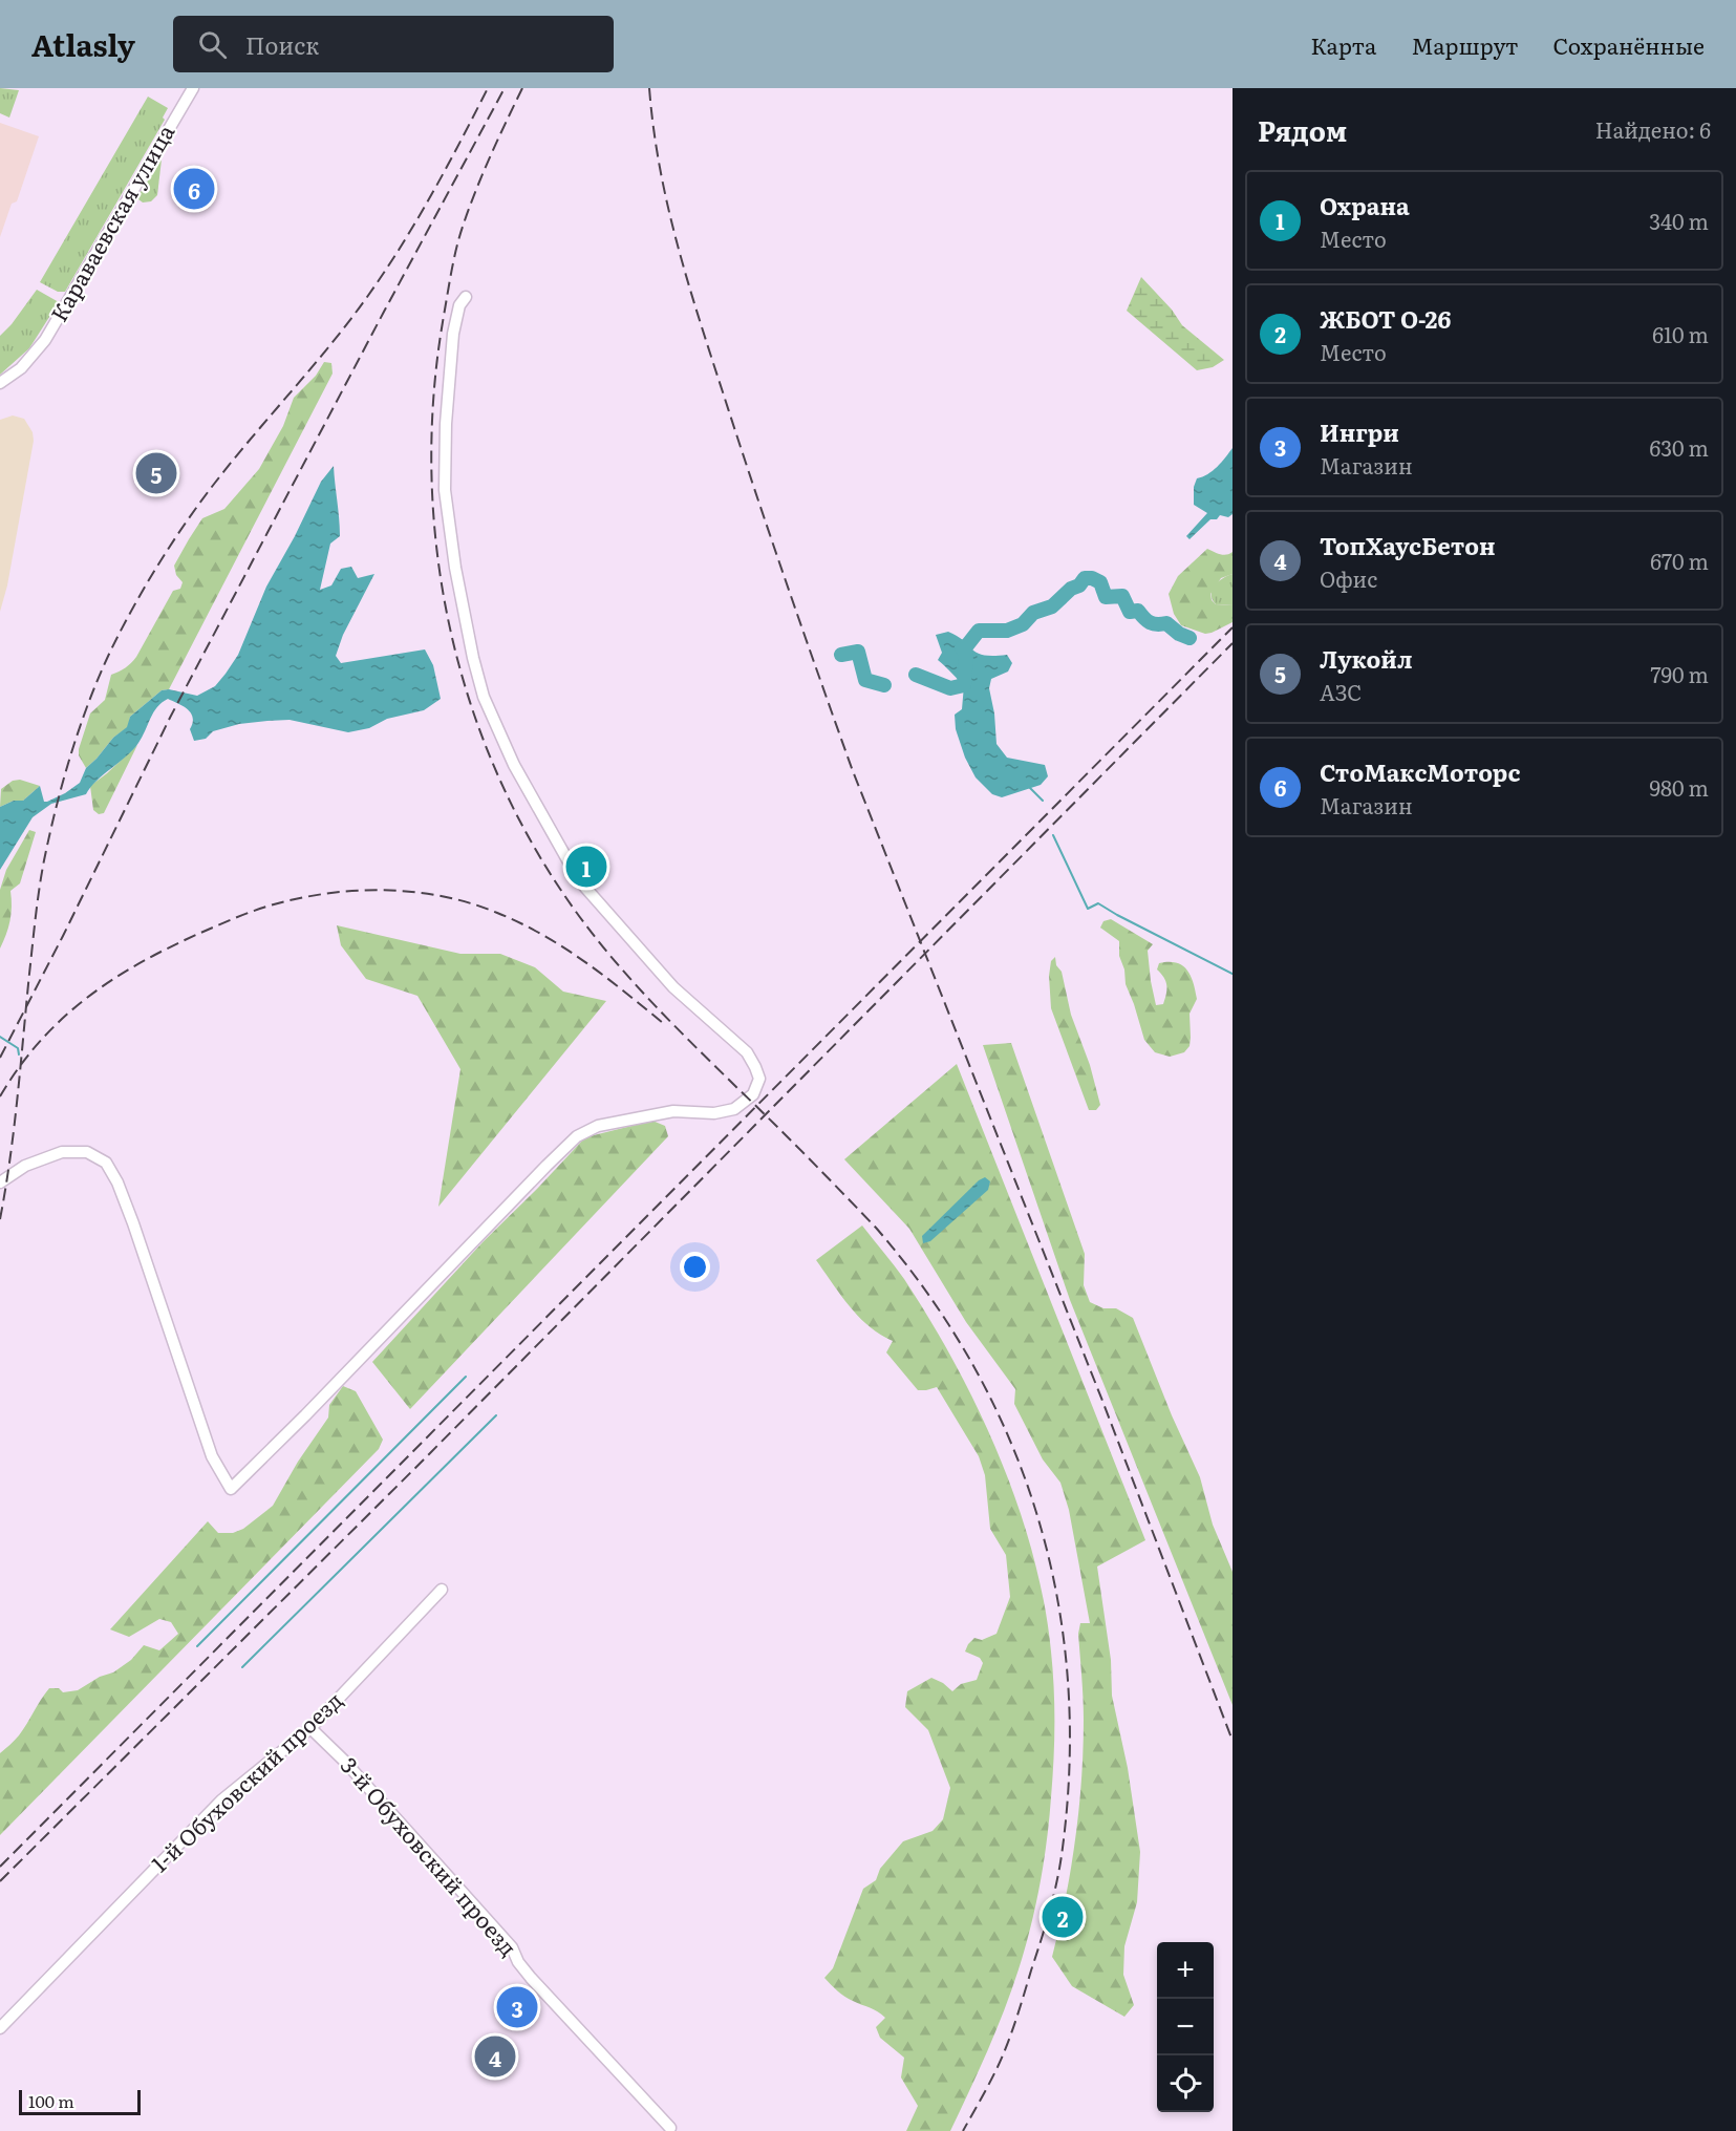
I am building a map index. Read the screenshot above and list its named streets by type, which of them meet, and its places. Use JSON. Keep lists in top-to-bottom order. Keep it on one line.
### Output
{"streets":{"street":["Караваевская улица","1-й Обуховский проезд","3-й Обуховский проезд"]},"crossings":[["1-й Обуховский проезд","3-й Обуховский проезд"]],"scale_bar":"100 m","page":{"header":"Atlasly","search":"Поиск","nav":["Карта","Маршрут","Сохранённые"],"heading":["Рядом","Найдено: 6"],"pins":["6","5","1","2","3","4"],"list":[{"mark":"1","name":"Охрана","note":"Место","value":"340 m"},{"mark":"2","name":"ЖБОТ О-26","note":"Место","value":"610 m"},{"mark":"3","name":"Ингри","note":"Магазин","value":"630 m"},{"mark":"4","name":"ТопХаусБетон","note":"Офис","value":"670 m"},{"mark":"5","name":"Лукойл","note":"АЗС","value":"790 m"},{"mark":"6","name":"СтоМаксМоторс","note":"Магазин","value":"980 m"}],"map_buttons":["+","−"],"scale":"100 m"}}
